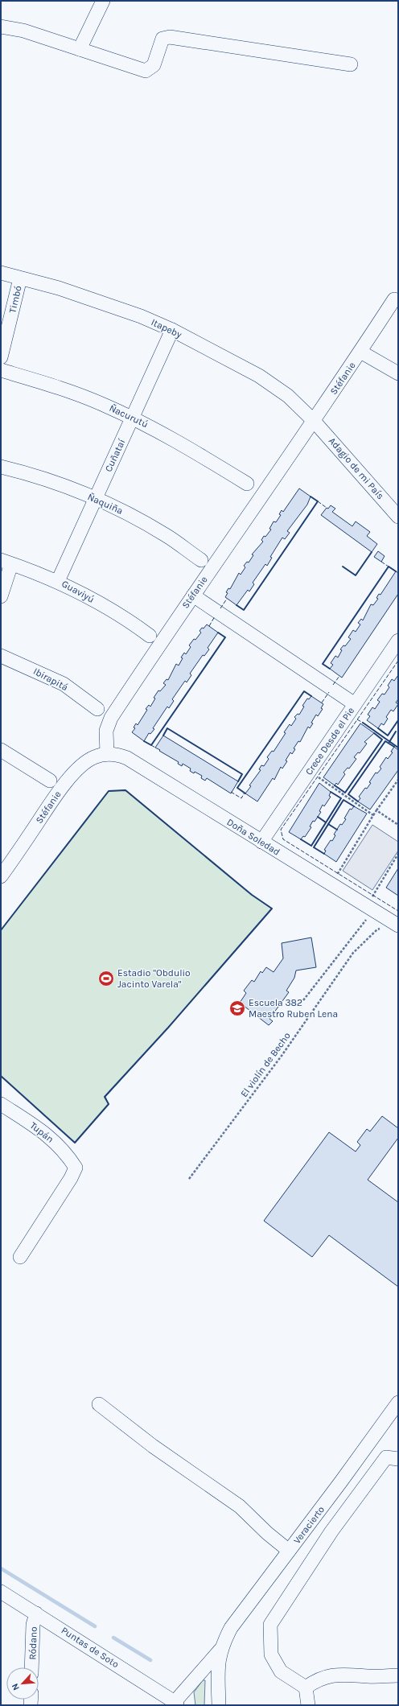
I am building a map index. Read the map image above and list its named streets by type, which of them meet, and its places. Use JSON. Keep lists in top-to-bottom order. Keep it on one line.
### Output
{"streets":{"street":["Timbó","Itapeby","Stéfanie","Ñacurutú","Cuñataí","Adagio de mi País","Ñaquiña","Guaviyú","Ibirapitá","Crece Desde el Pie","Doña Soledad","Tupán","Veracierto","Ródano","Puntas de Soto"],"path":["El violín de Becho"]},"crossings":[["Timbó","Itapeby"],["Itapeby","Stéfanie"],["Itapeby","Cuñataí"],["Itapeby","Adagio de mi País"],["Stéfanie","Adagio de mi País"],["Stéfanie","Doña Soledad"],["Ñacurutú","Cuñataí"],["Cuñataí","Ñaquiña"],["Cuñataí","Guaviyú"],["Crece Desde el Pie","Doña Soledad"],["Doña Soledad","El violín de Becho"],["Veracierto","Puntas de Soto"],["Ródano","Puntas de Soto"]],"places":{"sports":["Estadio \"Obdulio Jacinto Varela\""],"school or university":["Escuela 382 Maestro Ruben Lena"]},"north":"bottom left"}
